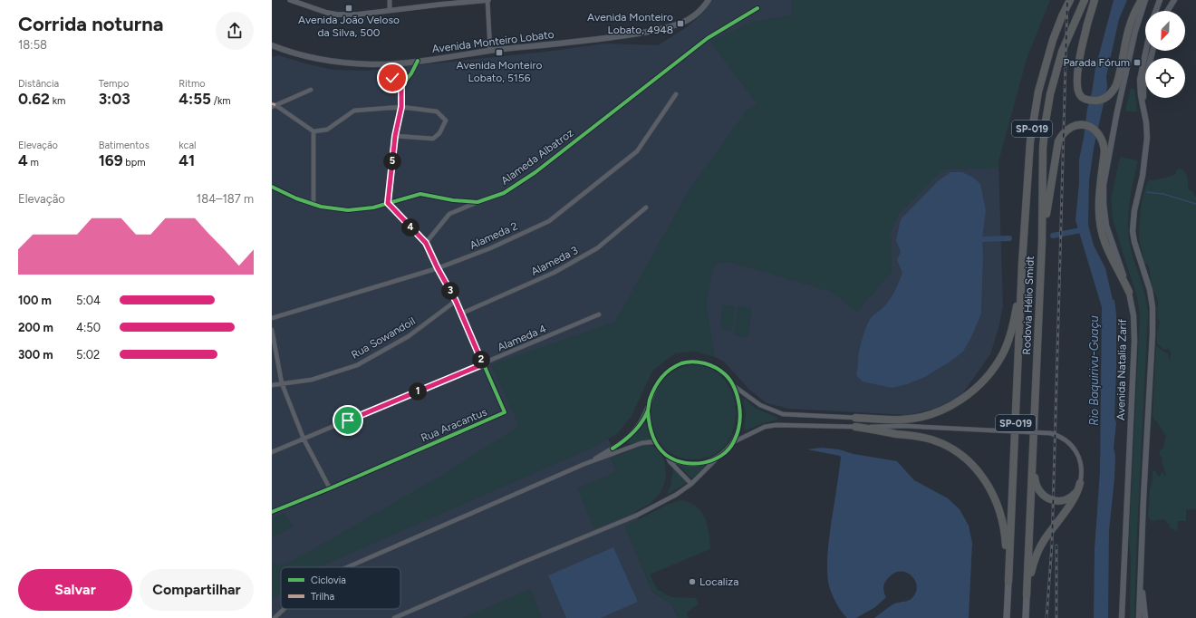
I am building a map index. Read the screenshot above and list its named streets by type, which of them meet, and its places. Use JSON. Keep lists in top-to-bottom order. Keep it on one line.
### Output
{"streets":{"highway":["SP-019","Rodovia Hélio Smidt"],"main road":["Avenida Monteiro Lobato","Avenida Natalia Zarif"],"street":["Alameda Albatroz","Alameda 2","Alameda 3","Rua Sowandoil","Alameda 4","Rua Aracantus"]},"crossings":[["Alameda Albatroz","Rua Aracantus"],["Alameda 2","Rua Aracantus"],["Alameda 3","Rua Aracantus"],["Rua Sowandoil","Rua Aracantus"],["Alameda 4","Rua Aracantus"]],"water":["Rio Baquirivu-Guaçu"],"places":{"transit":["Avenida João Veloso da Silva, 500","Avenida Monteiro Lobato, 4948","Avenida Monteiro Lobato, 5156","Parada Fórum"],"other":["Localiza"]},"legend":["Ciclovia","Trilha"],"north":"bottom left","page":{"heading":["Corrida noturna","18:58"],"stats":[["Distância","0.62 km"],["Tempo","3:03"],["Ritmo","4:55 /km"],["Elevação","4 m"],["Batimentos","169 bpm"],["kcal","41"]],"pins":["5","4","3","2","1"],"chart":["Elevação","184–187 m"],"list":[{"name":"100 m","note":"5:04"},{"name":"200 m","note":"4:50"},{"name":"300 m","note":"5:02"}],"buttons":["Salvar","Compartilhar"]}}
